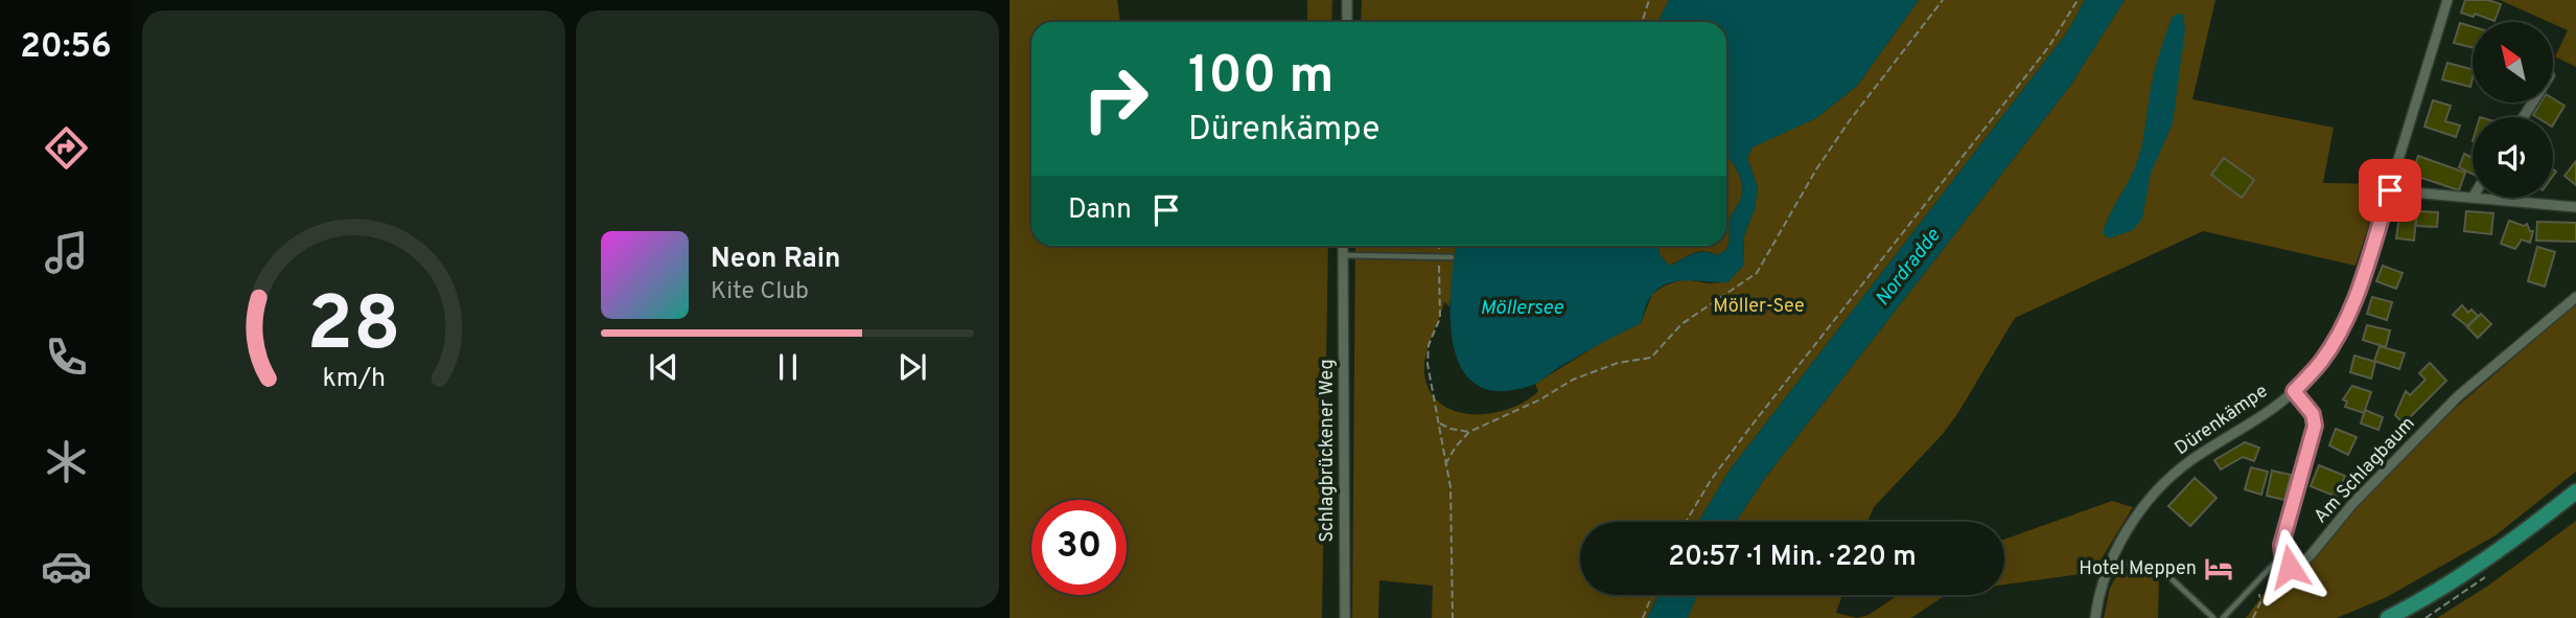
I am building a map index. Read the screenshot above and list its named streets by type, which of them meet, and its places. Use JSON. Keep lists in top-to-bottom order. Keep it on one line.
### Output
{"streets":{"street":["Dürenkämpe","Schlagbrückener Weg","Am Schlagbaum"]},"crossings":[["Dürenkämpe","Am Schlagbaum"]],"water":["Nordradde","Möllersee"],"parks":["Möller-See"],"places":{"hotel":["Hotel Meppen"]},"north":"top left","page":{"tabs":"20:56","turn":["100 m","Dürenkämpe"],"then":"Dann","song":["Neon Rain","Kite Club"],"limit":"30","trip":"20:57 · 1 Min. · 220 m","gauge":["28","km/h"]}}
